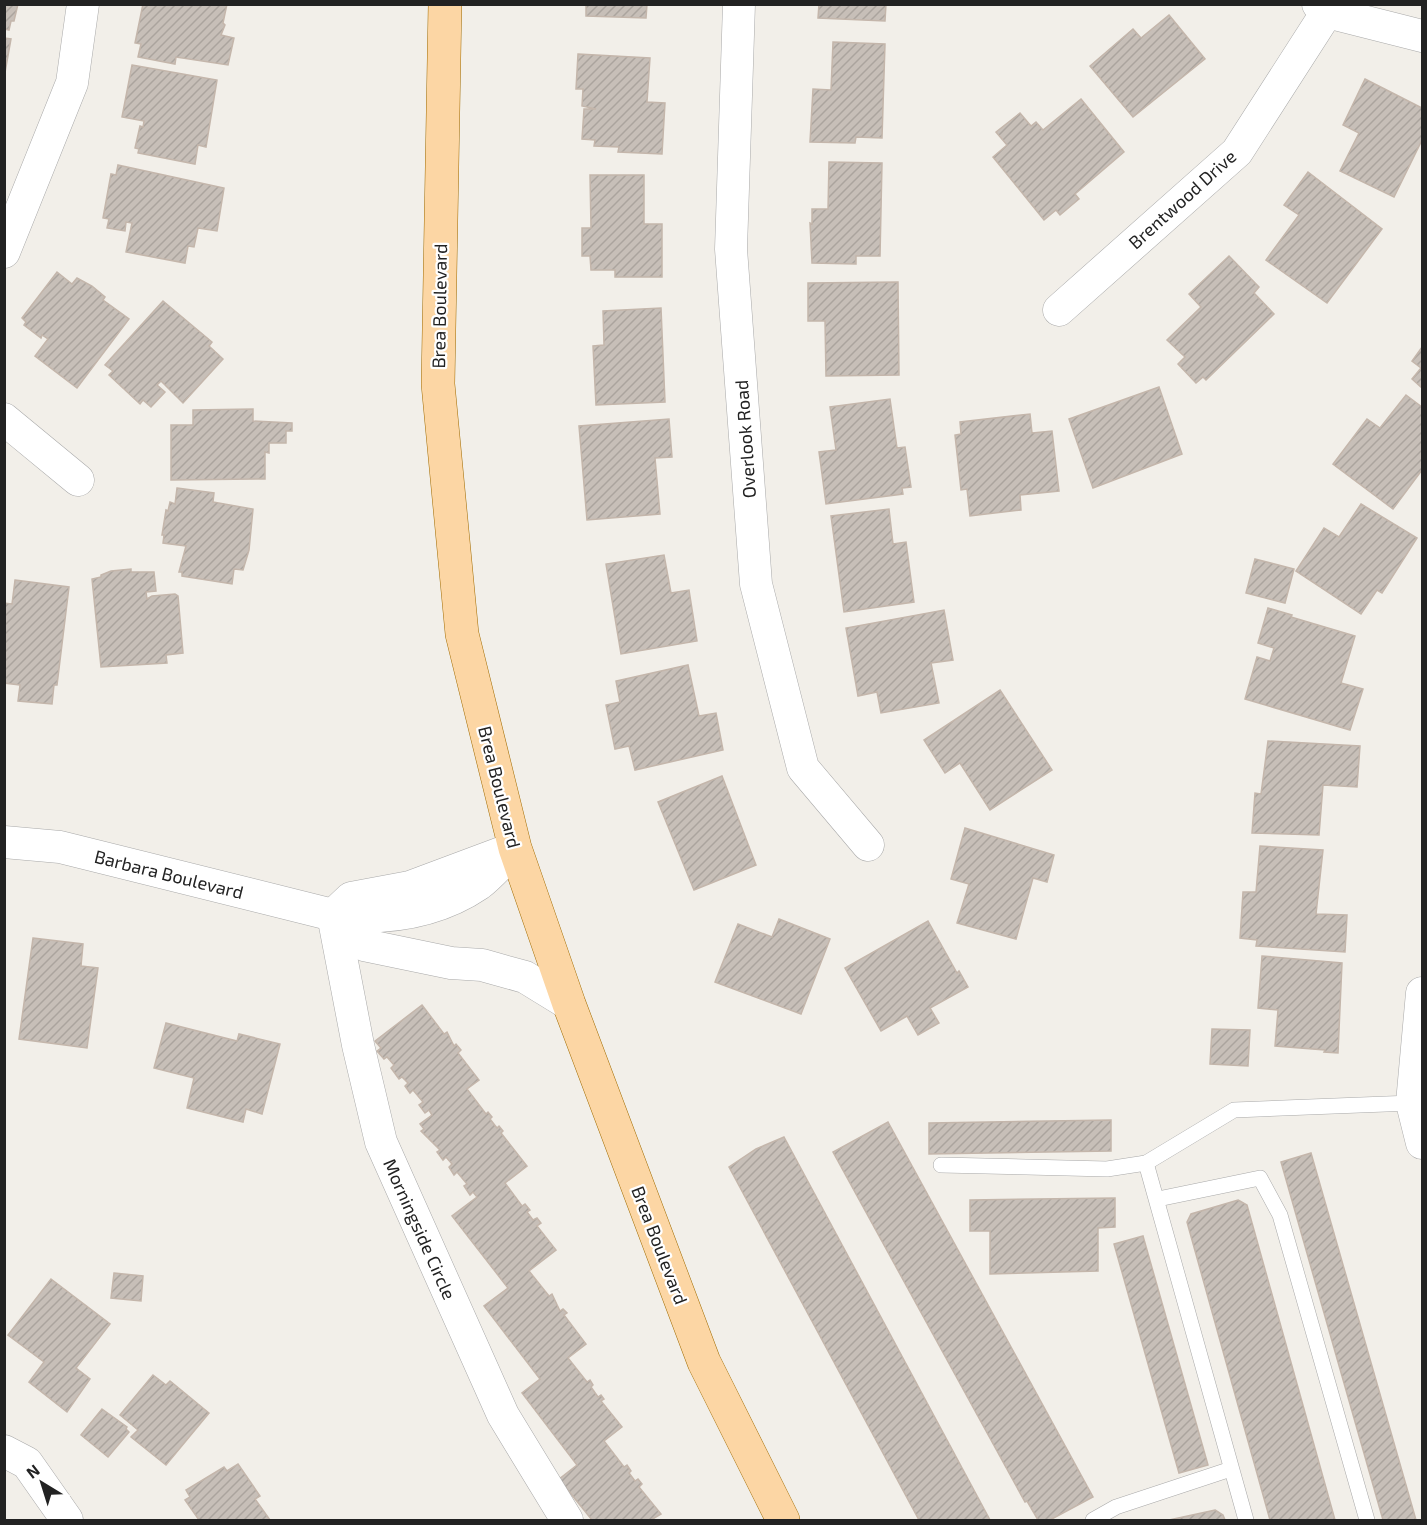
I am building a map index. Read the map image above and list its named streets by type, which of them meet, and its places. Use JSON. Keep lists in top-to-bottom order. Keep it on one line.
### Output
{"streets":{"main road":["Brea Boulevard"],"street":["Brentwood Drive","Overlook Road","Barbara Boulevard","Morningside Circle"]},"crossings":[["Brea Boulevard","Barbara Boulevard"],["Barbara Boulevard","Morningside Circle"]],"north":"top left"}
